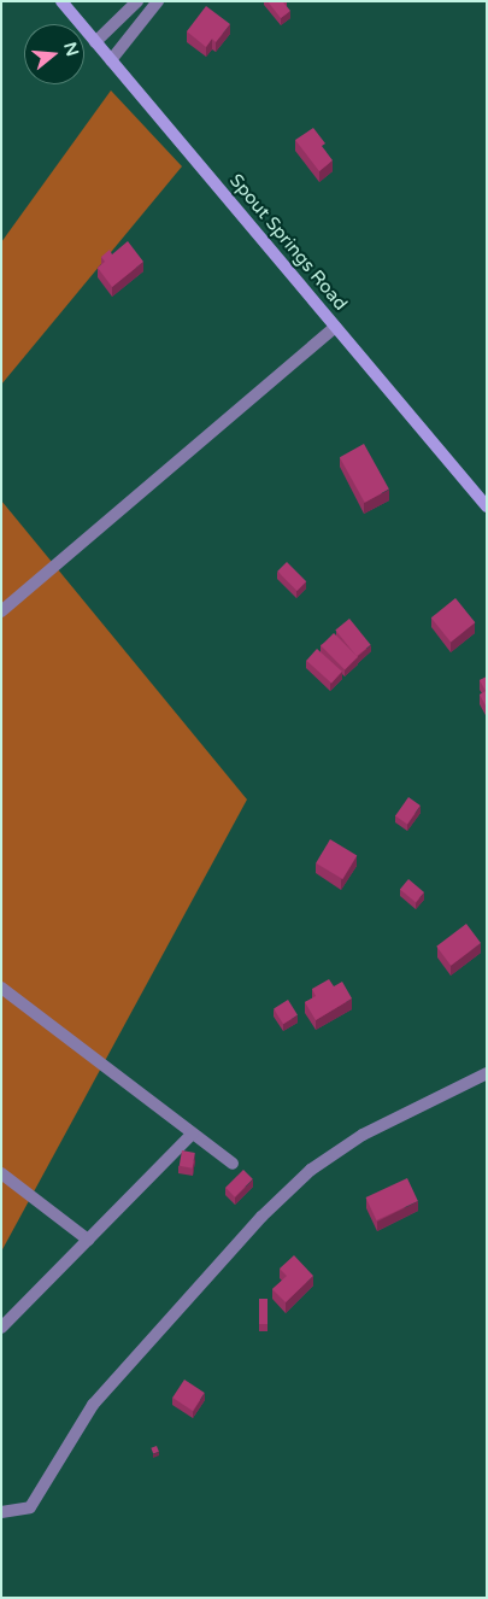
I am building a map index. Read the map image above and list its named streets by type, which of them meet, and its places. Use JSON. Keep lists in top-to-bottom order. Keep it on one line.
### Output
{"streets":{"street":["Spout Springs Road"]},"north":"right"}
